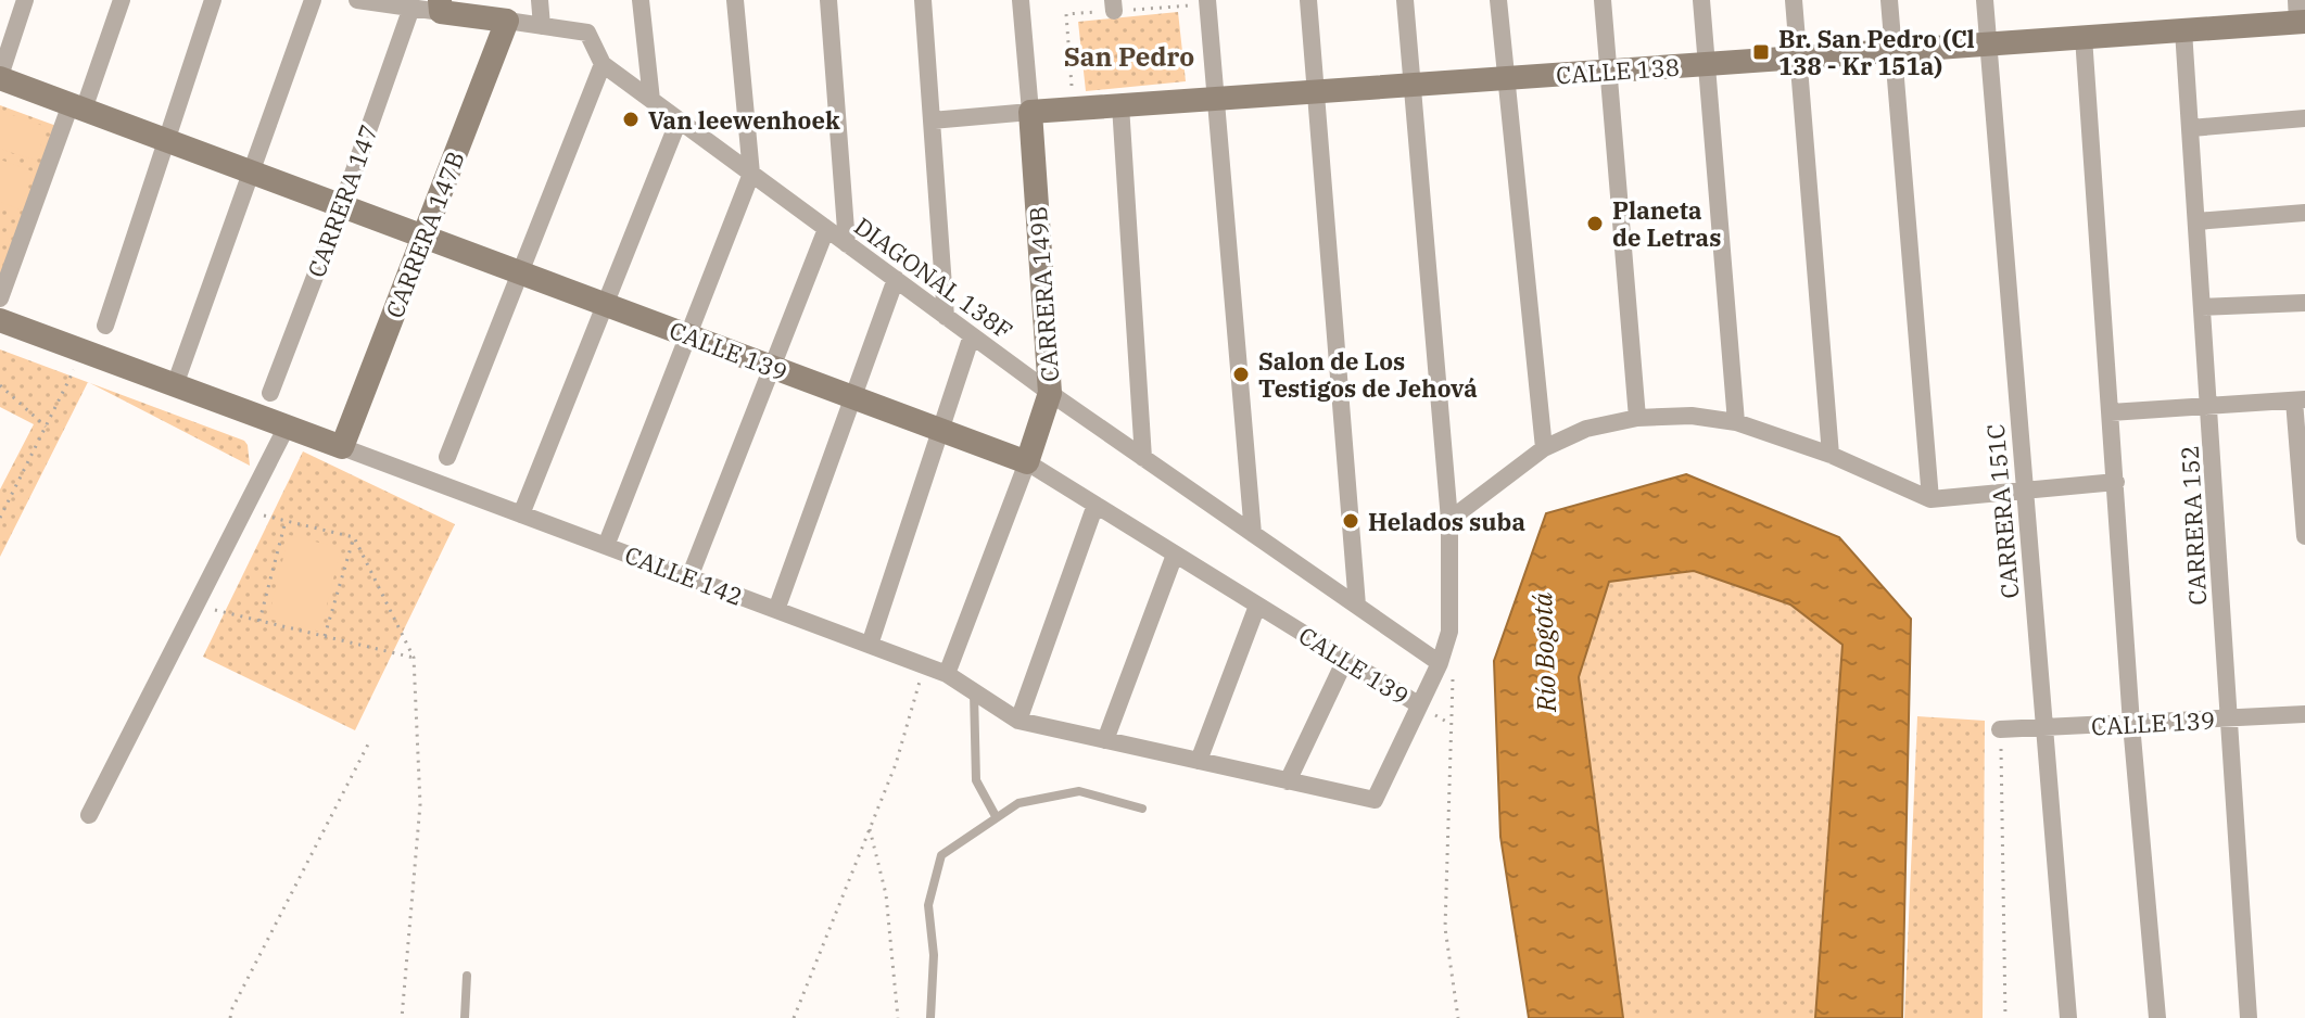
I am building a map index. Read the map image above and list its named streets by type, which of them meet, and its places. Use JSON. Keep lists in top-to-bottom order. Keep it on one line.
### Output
{"streets":{"main road":["CALLE 138","CARRERA 147B","CARRERA 149B","CALLE 139","CALLE 142"],"street":["CARRERA 147","DIAGONAL 138F","CARRERA 151C","CARRERA 152"]},"crossings":[["CALLE 138","CARRERA 149B"],["CALLE 138","CARRERA 151C"],["CALLE 138","CARRERA 152"],["CARRERA 147","CALLE 139"],["CARRERA 147B","CALLE 139"],["CARRERA 147B","CALLE 142"],["DIAGONAL 138F","CARRERA 149B"],["CARRERA 149B","CALLE 139"],["CARRERA 149B","CALLE 142"],["CALLE 139","CARRERA 151C"],["CALLE 139","CARRERA 152"],["CALLE 139","CALLE 142"]],"districts":["San Pedro"],"water":["Río Bogotá"],"places":{"transit":["Br. San Pedro (Cl 138 - Kr 151a)"],"other":["Van leewenhoek","Planeta de Letras","Salon de Los Testigos de Jehová","Helados suba"]}}
